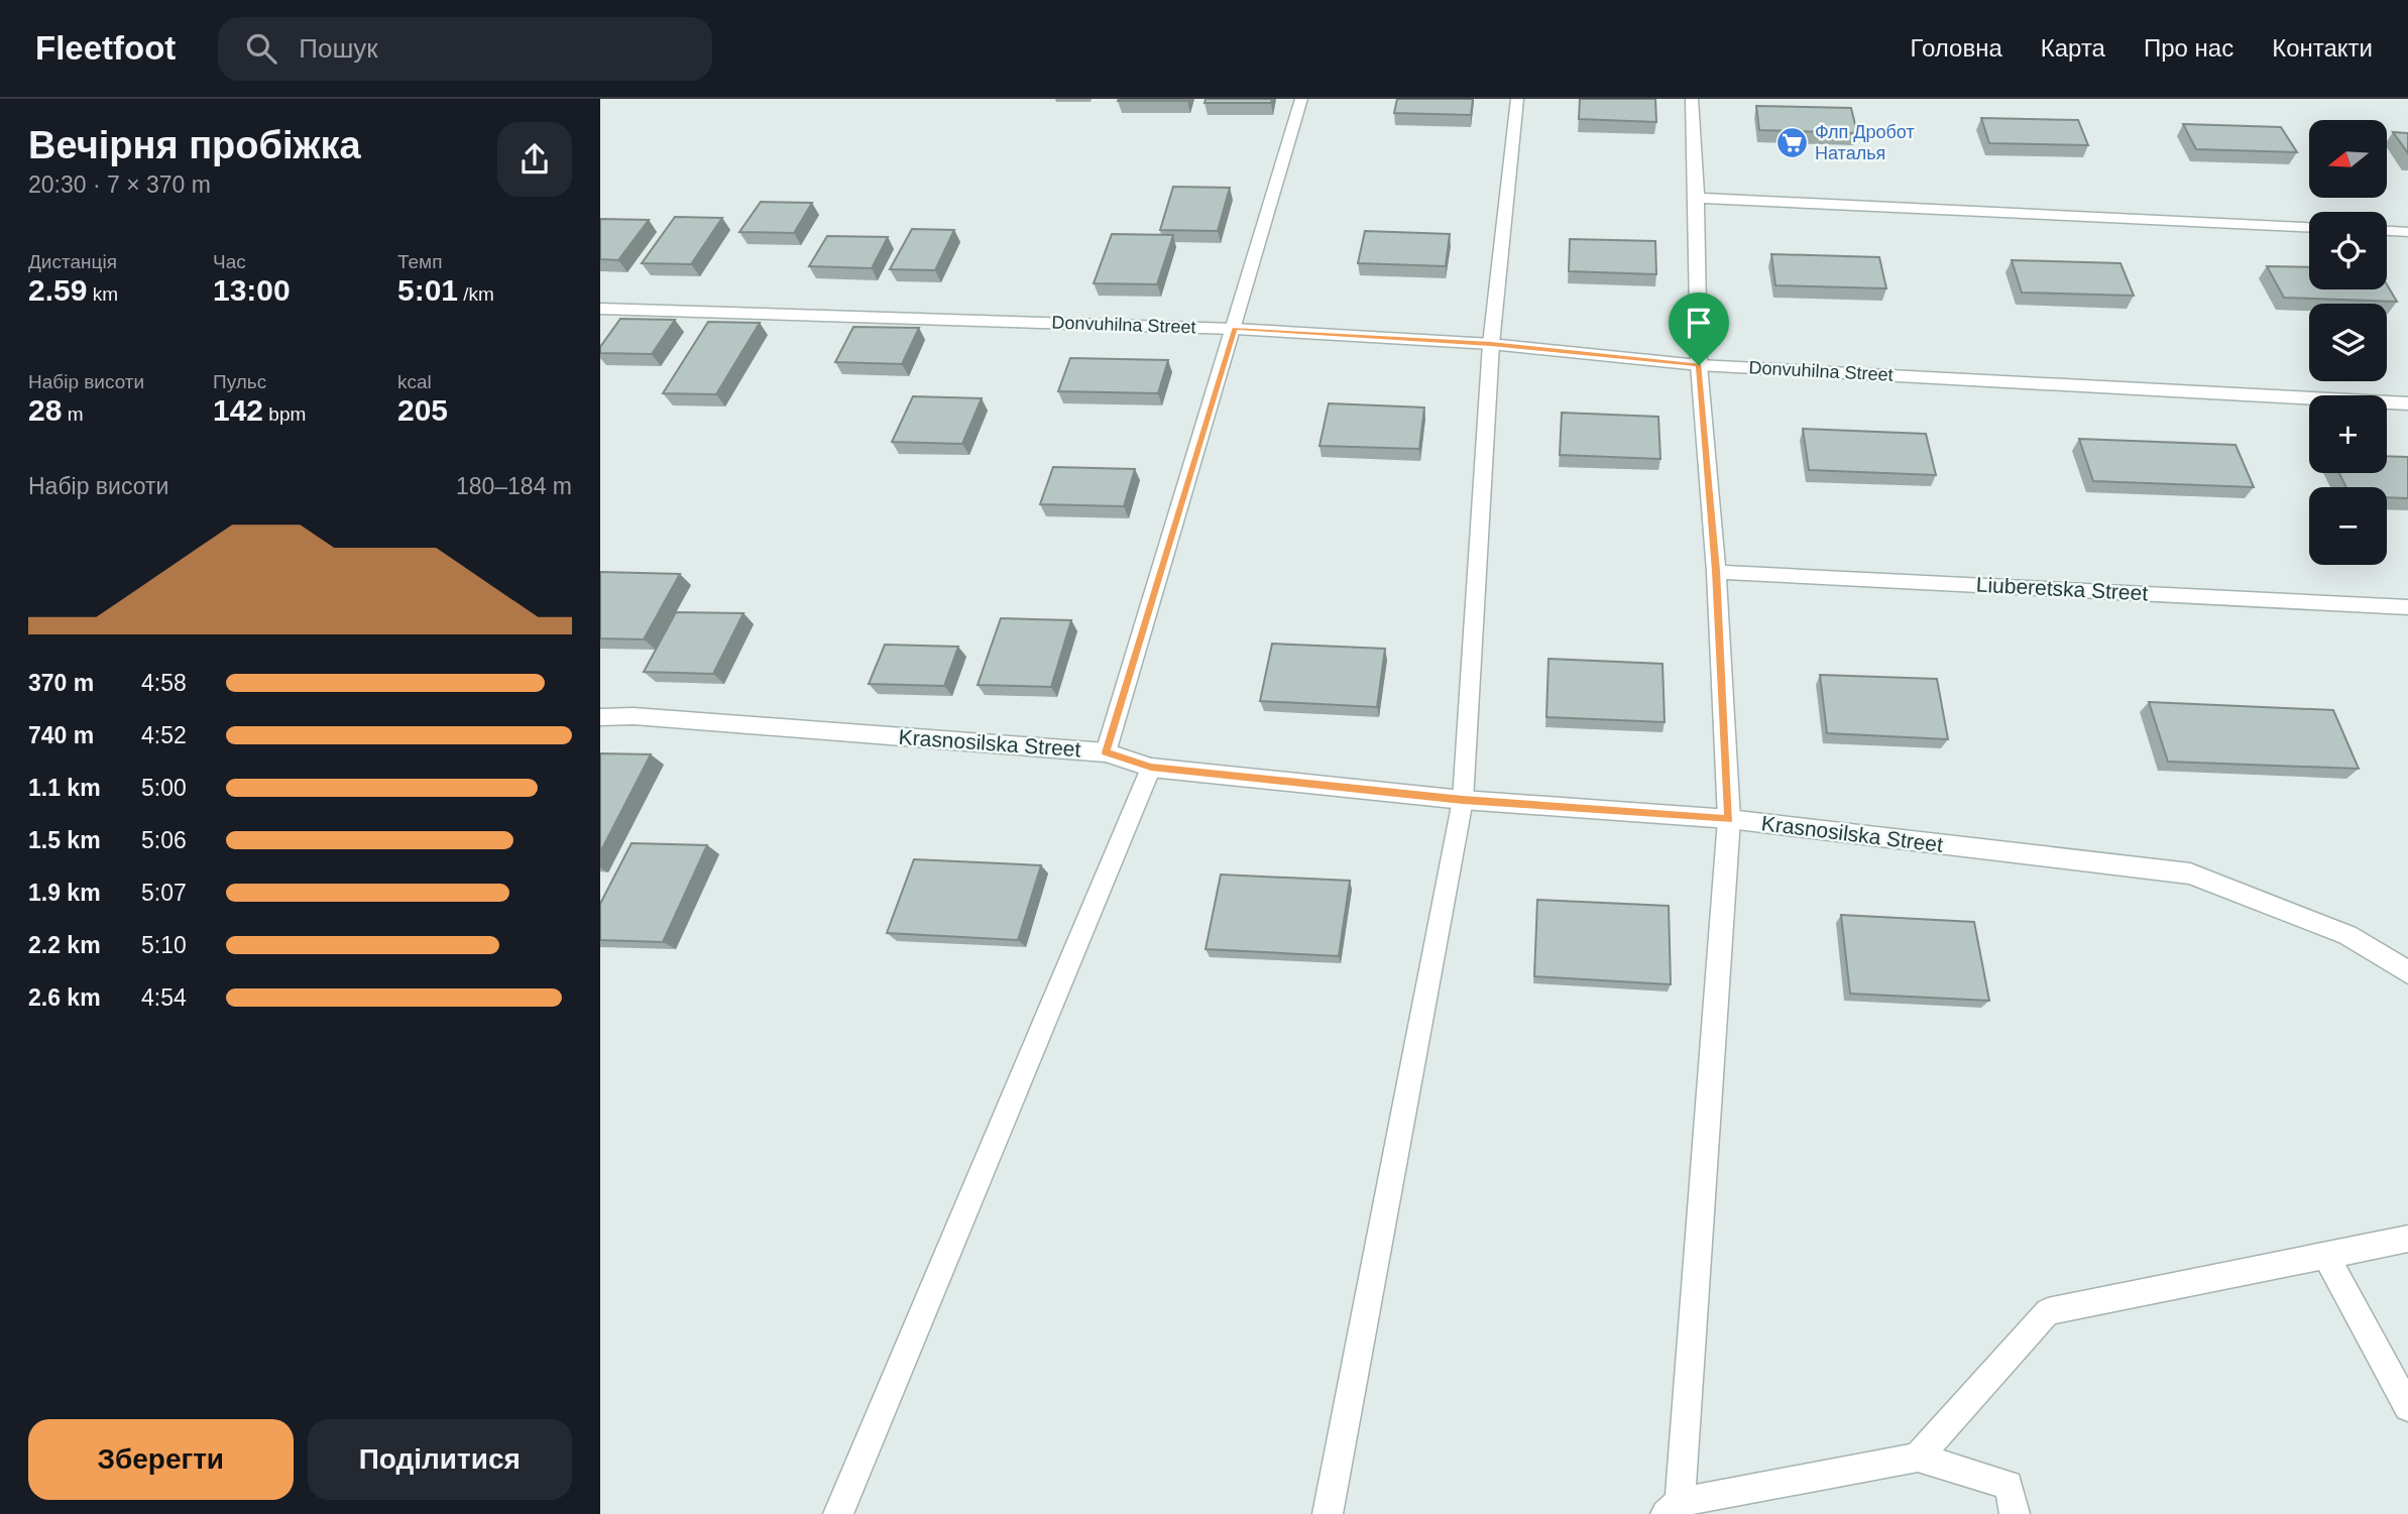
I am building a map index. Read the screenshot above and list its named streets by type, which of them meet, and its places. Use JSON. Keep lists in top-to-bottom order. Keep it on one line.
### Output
{"streets":{"street":["Donvuhilna Street","Liuberetska Street","Krasnosilska Street"]},"places":{"supermarket":["Флп Дробот Наталья"]},"north":"left","page":{"header":"Fleetfoot","search":"Пошук","nav":["Головна","Карта","Про нас","Контакти"],"heading":["Вечірня пробіжка","20:30 · 7 × 370 m"],"map_buttons":["+","−"],"stats":[["Дистанція","2.59 km"],["Час","13:00"],["Темп","5:01 /km"],["Набір висоти","28 m"],["Пульс","142 bpm"],["kcal","205"]],"chart":["Набір висоти","180–184 m"],"list":[{"name":"370 m","note":"4:58"},{"name":"740 m","note":"4:52"},{"name":"1.1 km","note":"5:00"},{"name":"1.5 km","note":"5:06"},{"name":"1.9 km","note":"5:07"},{"name":"2.2 km","note":"5:10"},{"name":"2.6 km","note":"4:54"}],"buttons":["Зберегти","Поділитися"]}}
